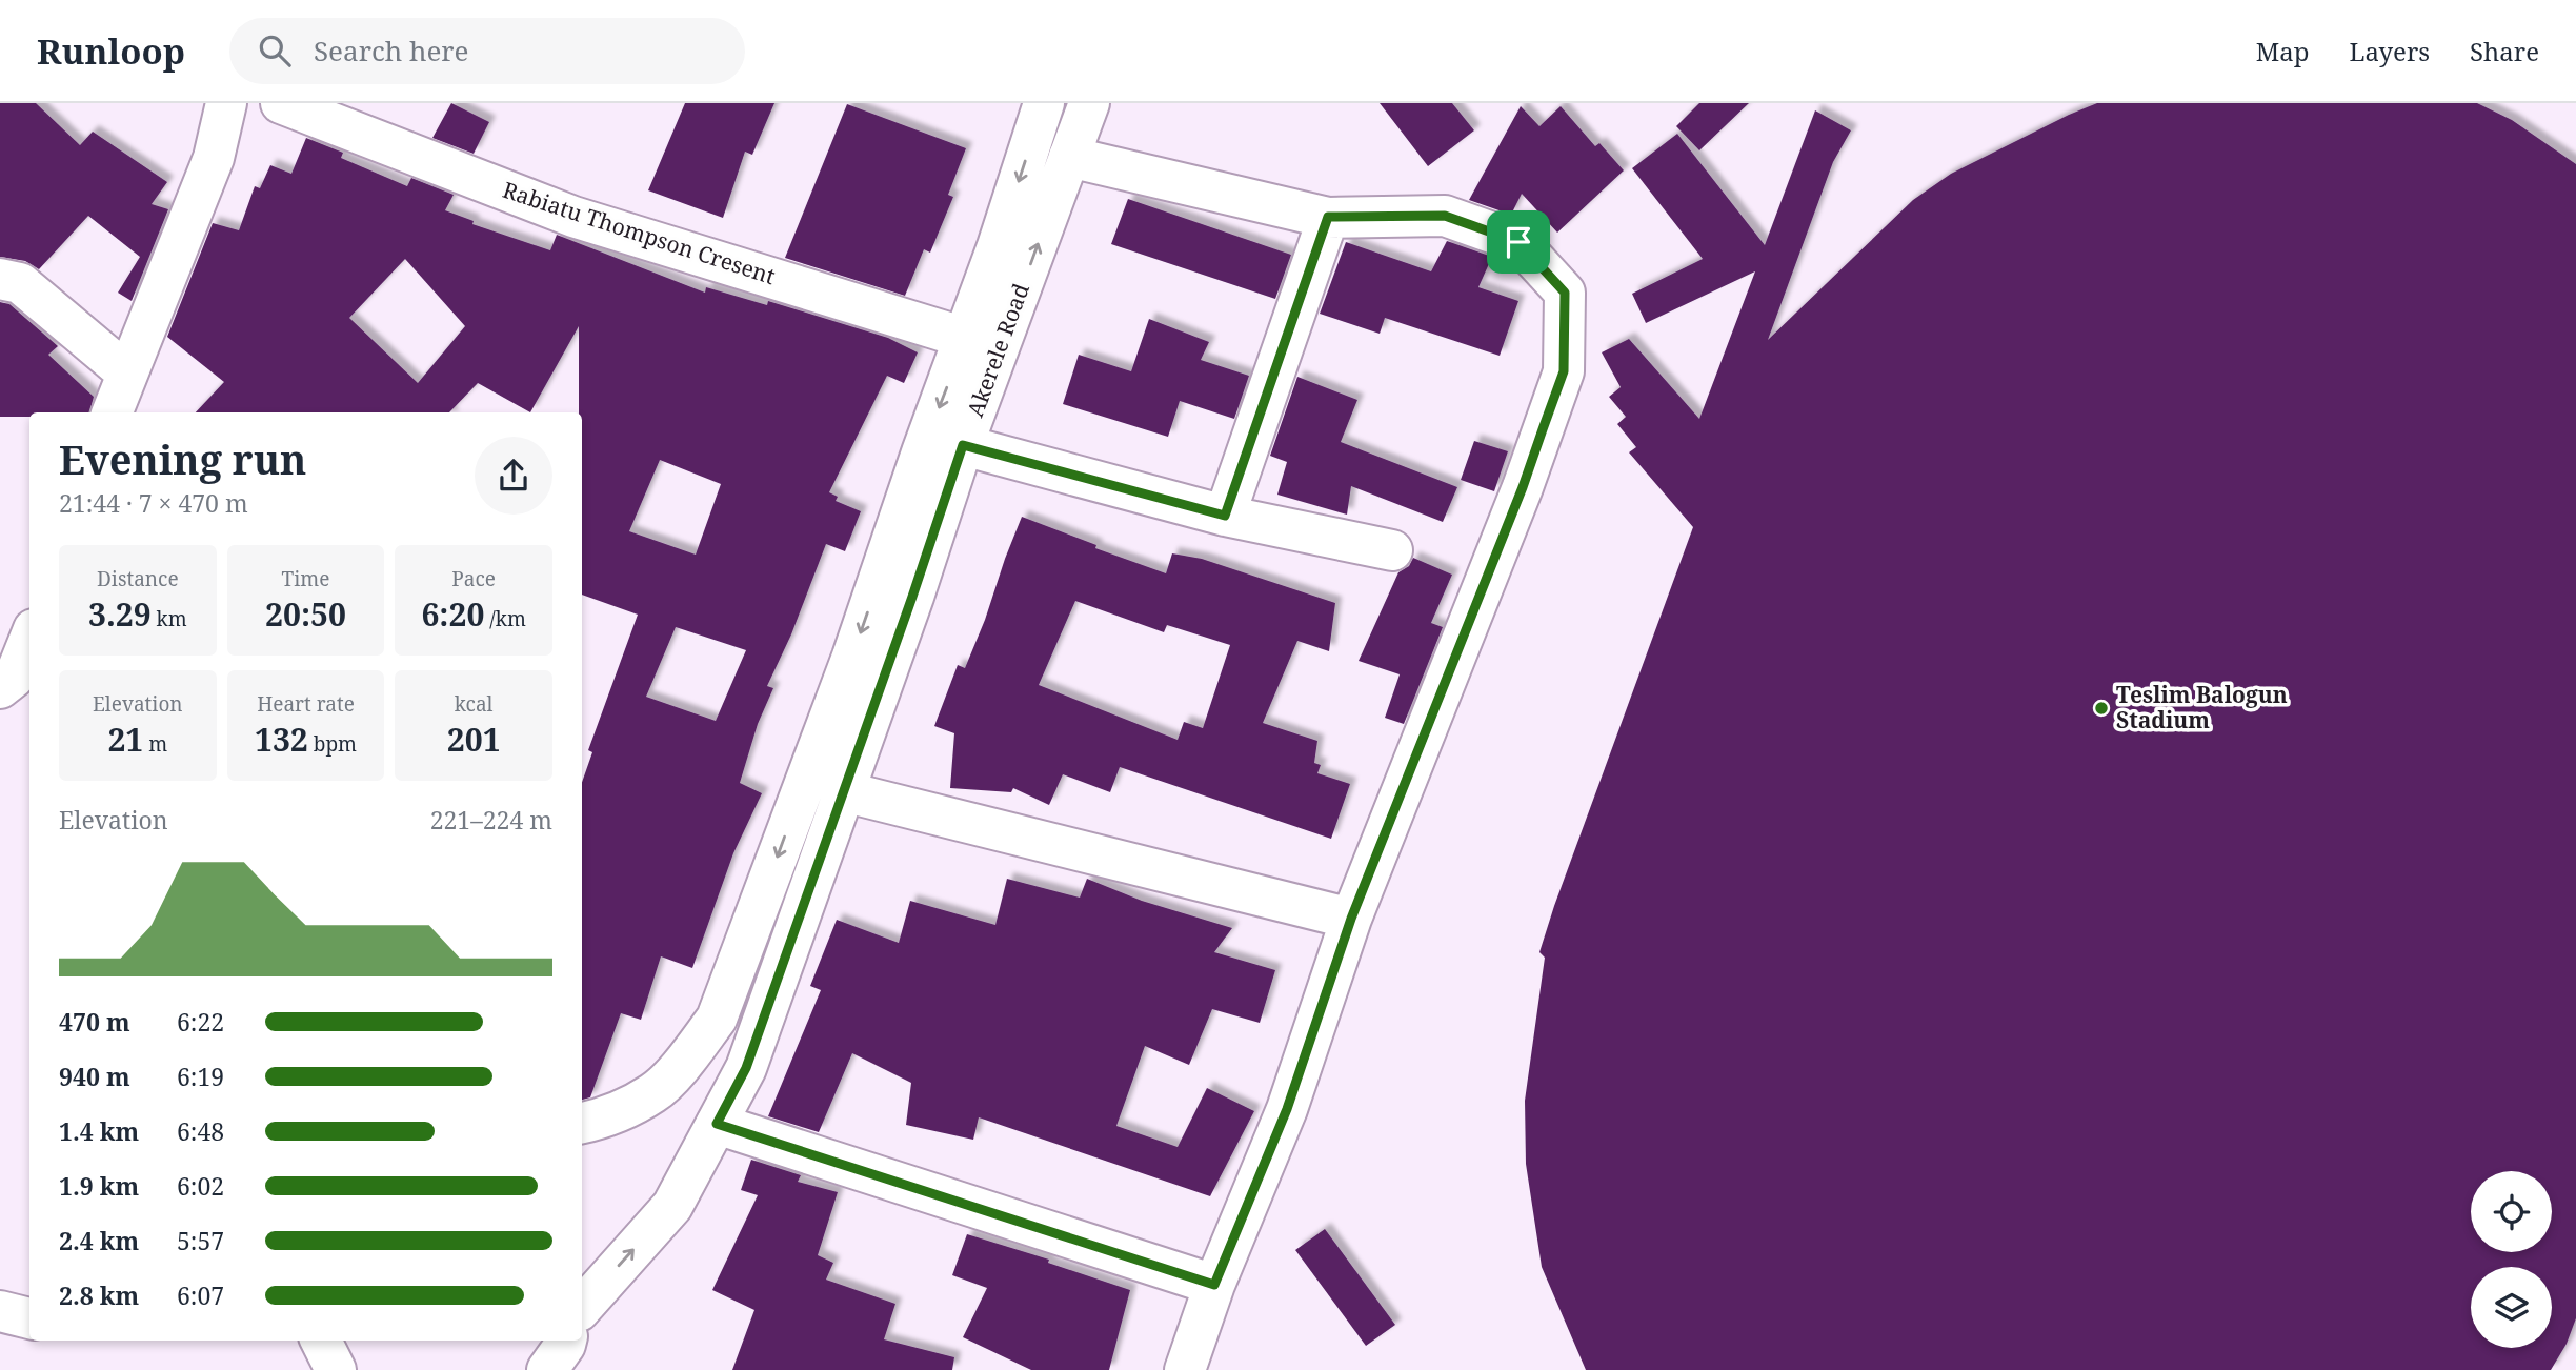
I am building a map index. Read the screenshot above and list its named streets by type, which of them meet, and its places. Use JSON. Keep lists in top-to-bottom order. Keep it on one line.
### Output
{"streets":{"street":["Rabiatu Thompson Cresent","Akerele Road"]},"crossings":[["Rabiatu Thompson Cresent","Akerele Road"]],"places":["Teslim Balogun Stadium"],"page":{"header":"Runloop","search":"Search here","nav":["Map","Layers","Share"],"heading":["Evening run","21:44 · 7 × 470 m"],"stats":[["Distance","3.29 km"],["Time","20:50"],["Pace","6:20 /km"],["Elevation","21 m"],["Heart rate","132 bpm"],["kcal","201"]],"chart":["Elevation","221–224 m"],"list":[{"name":"470 m","note":"6:22"},{"name":"940 m","note":"6:19"},{"name":"1.4 km","note":"6:48"},{"name":"1.9 km","note":"6:02"},{"name":"2.4 km","note":"5:57"},{"name":"2.8 km","note":"6:07"}]}}
